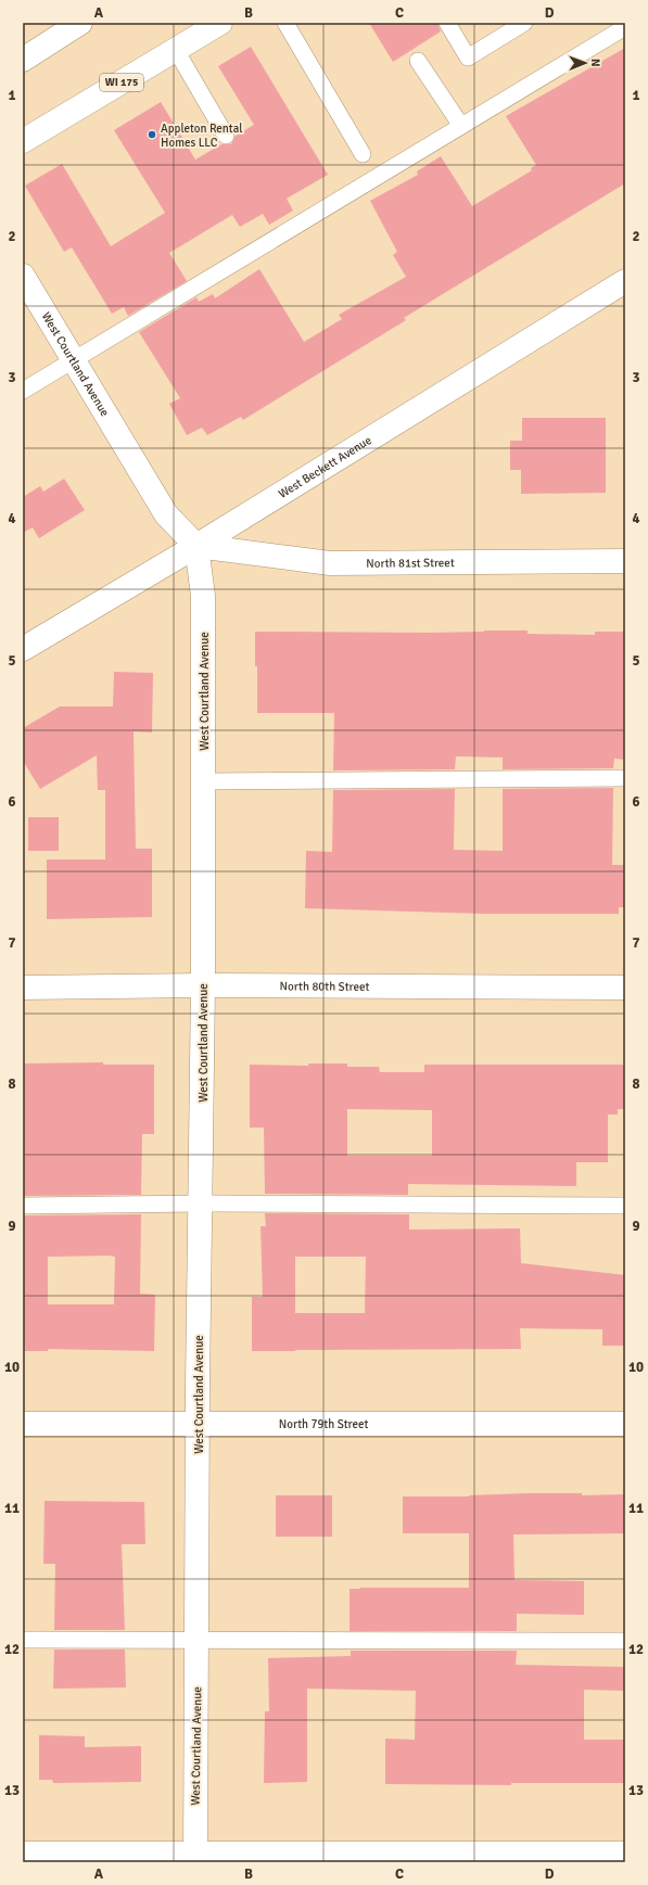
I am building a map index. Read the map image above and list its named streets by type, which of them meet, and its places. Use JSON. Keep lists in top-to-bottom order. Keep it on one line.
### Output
{"streets":{"street":["WI 175","West Courtland Avenue","West Beckett Avenue","North 81st Street","North 80th Street","North 79th Street"]},"crossings":[["West Courtland Avenue","West Beckett Avenue"],["West Courtland Avenue","North 81st Street"],["West Courtland Avenue","North 80th Street"],["West Courtland Avenue","North 79th Street"],["West Beckett Avenue","North 81st Street"]],"places":["Appleton Rental Homes LLC"],"north":"right","grid":{"columns":["A","B","C","D"],"rows":["1","2","3","4","5","6","7","8","9","10","11","12","13"]}}
